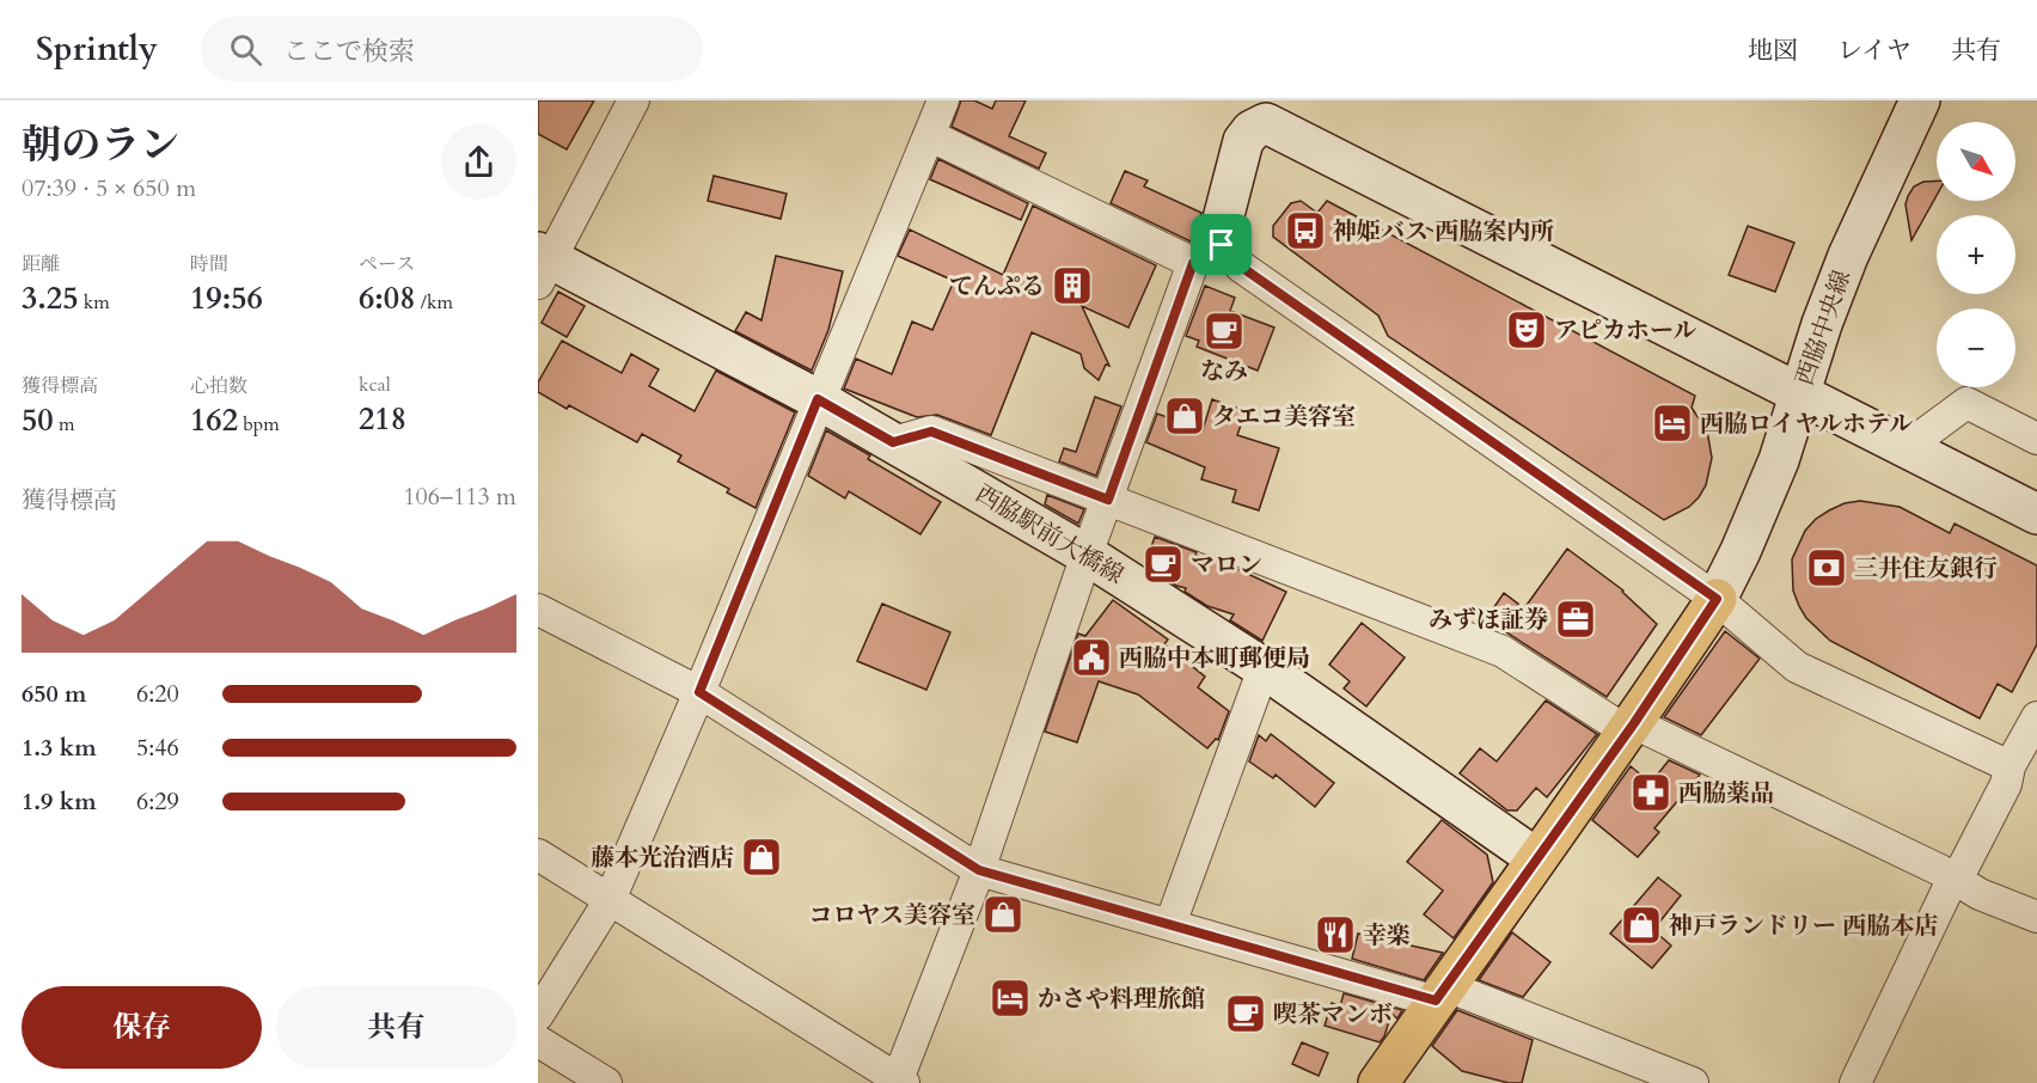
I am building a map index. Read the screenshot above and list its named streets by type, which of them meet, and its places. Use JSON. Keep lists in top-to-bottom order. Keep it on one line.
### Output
{"streets":{"street":["西脇中央線","西脇駅前大橋線"]},"places":{"bus stop":["神姫バス 西脇案内所"],"building":["てんぷる"],"theatre":["アピカホール"],"cafe":["なみ","マロン","喫茶マンボ"],"shop":["タエコ美容室","藤本光治酒店","コロヤス美容室","神戸ランドリー 西脇本店"],"hotel":["西脇ロイヤルホテル","かさや料理旅館"],"bank":["三井住友銀行"],"office":["みずほ証券"],"public building":["西脇中本町郵便局"],"pharmacy":["西脇薬品"],"restaurant":["幸楽"]},"north":"bottom right","page":{"header":"Sprintly","search":"ここで検索","nav":["地図","レイヤ","共有"],"heading":["朝のラン","07:39 · 5 × 650 m"],"map_buttons":["+","−"],"stats":[["距離","3.25 km"],["時間","19:56"],["ペース","6:08 /km"],["獲得標高","50 m"],["心拍数","162 bpm"],["kcal","218"]],"chart":["獲得標高","106–113 m"],"list":[{"name":"650 m","note":"6:20"},{"name":"1.3 km","note":"5:46"},{"name":"1.9 km","note":"6:29"}],"buttons":["保存","共有"]}}
